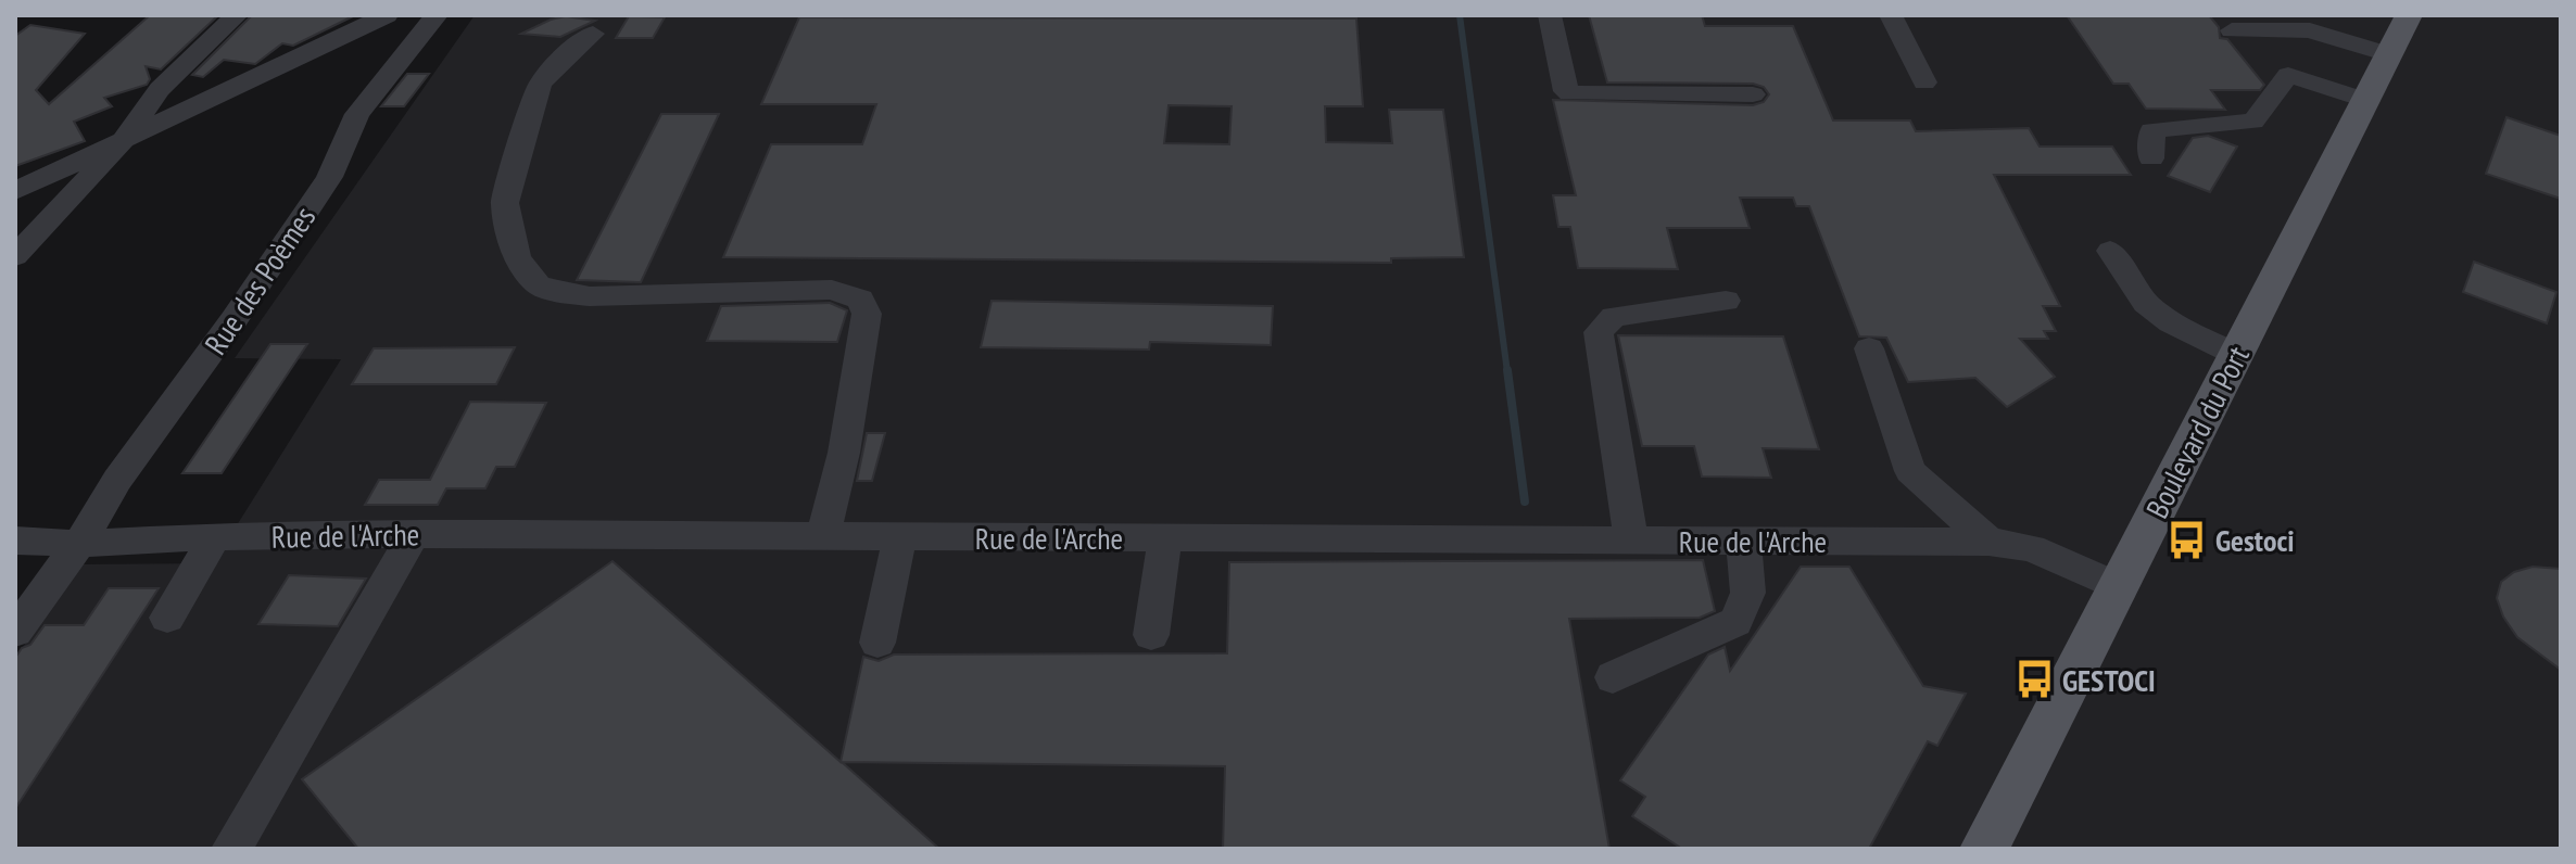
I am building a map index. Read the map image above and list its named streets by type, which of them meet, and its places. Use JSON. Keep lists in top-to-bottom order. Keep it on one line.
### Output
{"streets":{"main road":["Boulevard du Port"],"street":["Rue des Poèmes","Rue de l'Arche"]},"crossings":[["Rue des Poèmes","Rue de l'Arche"],["Boulevard du Port","Rue de l'Arche"]],"places":{"bus stop":["Gestoci","GESTOCI"]}}
